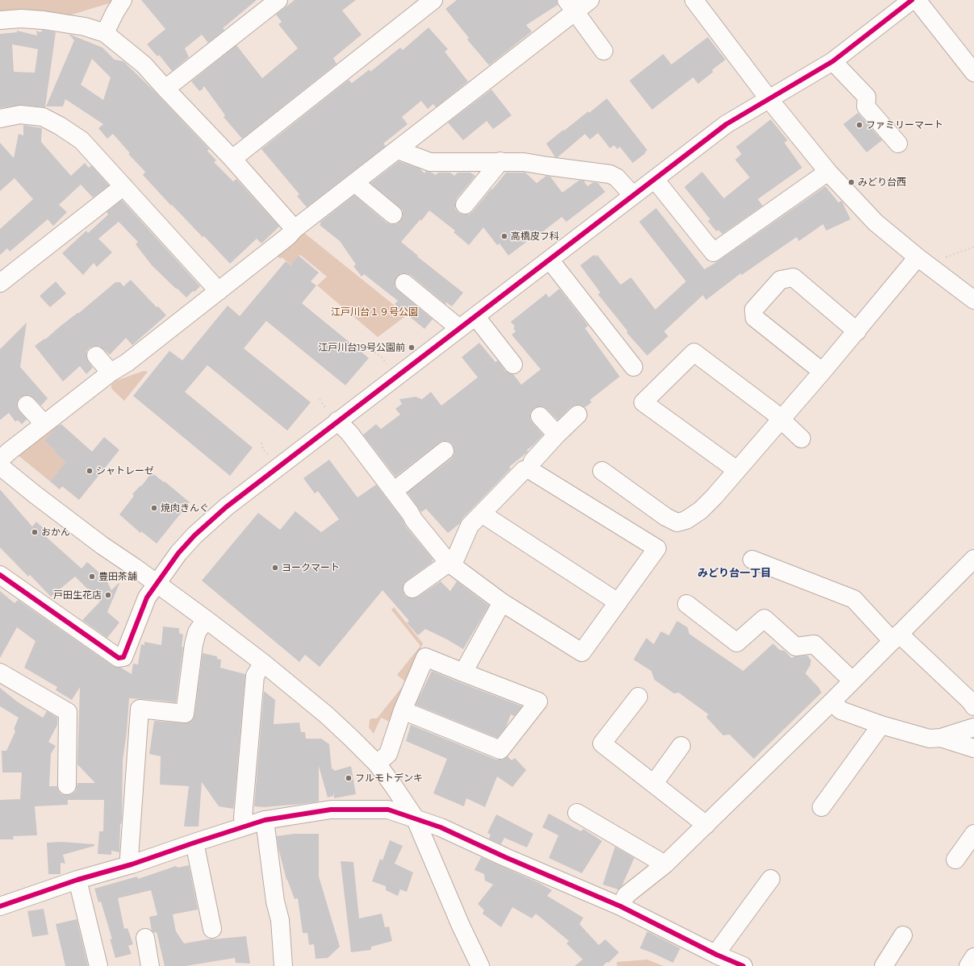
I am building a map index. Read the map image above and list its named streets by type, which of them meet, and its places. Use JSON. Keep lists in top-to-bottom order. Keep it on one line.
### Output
{"districts":["みどり台一丁目"],"parks":["江戸川台１９号公園"],"places":["ファミリーマート","みどり台西","高橋皮フ科","江戸川台19号公園前","シャトレーゼ","焼肉きんぐ","おかん","ヨークマート","豊田茶舗","戸田生花店","フルモトデンキ"]}
